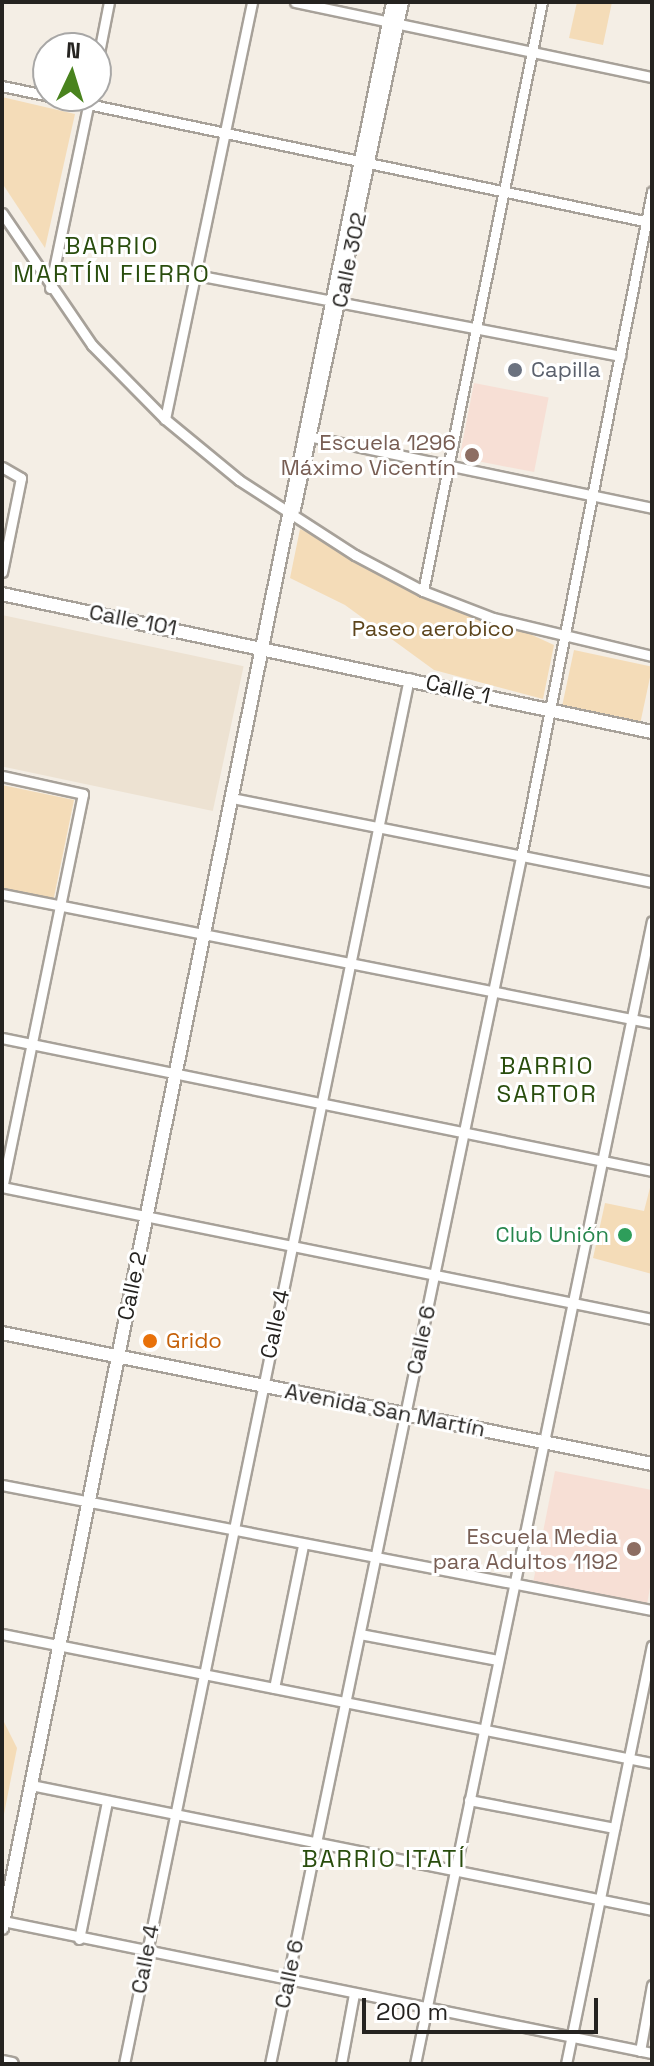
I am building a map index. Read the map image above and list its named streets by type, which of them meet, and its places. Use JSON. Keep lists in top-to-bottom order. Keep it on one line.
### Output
{"streets":{"street":["Calle 302","Calle 101","Calle 1","Calle 2","Calle 4","Calle 6","Avenida San Martín"]},"crossings":[["Calle 302","Calle 101"],["Calle 302","Calle 1"],["Calle 302","Calle 2"],["Calle 101","Calle 1"],["Calle 101","Calle 2"],["Calle 1","Calle 2"],["Calle 1","Calle 4"],["Calle 1","Calle 6"],["Calle 2","Avenida San Martín"],["Calle 4","Avenida San Martín"],["Calle 6","Avenida San Martín"]],"districts":["BARRIO MARTÍN FIERRO","BARRIO SARTOR","BARRIO ITATÍ"],"parks":["Paseo aerobico"],"places":["Capilla","Escuela 1296 Máximo Vicentín","Club Unión","Grido","Escuela Media para Adultos 1192"],"scale_bar":"200 m","north":"top"}
